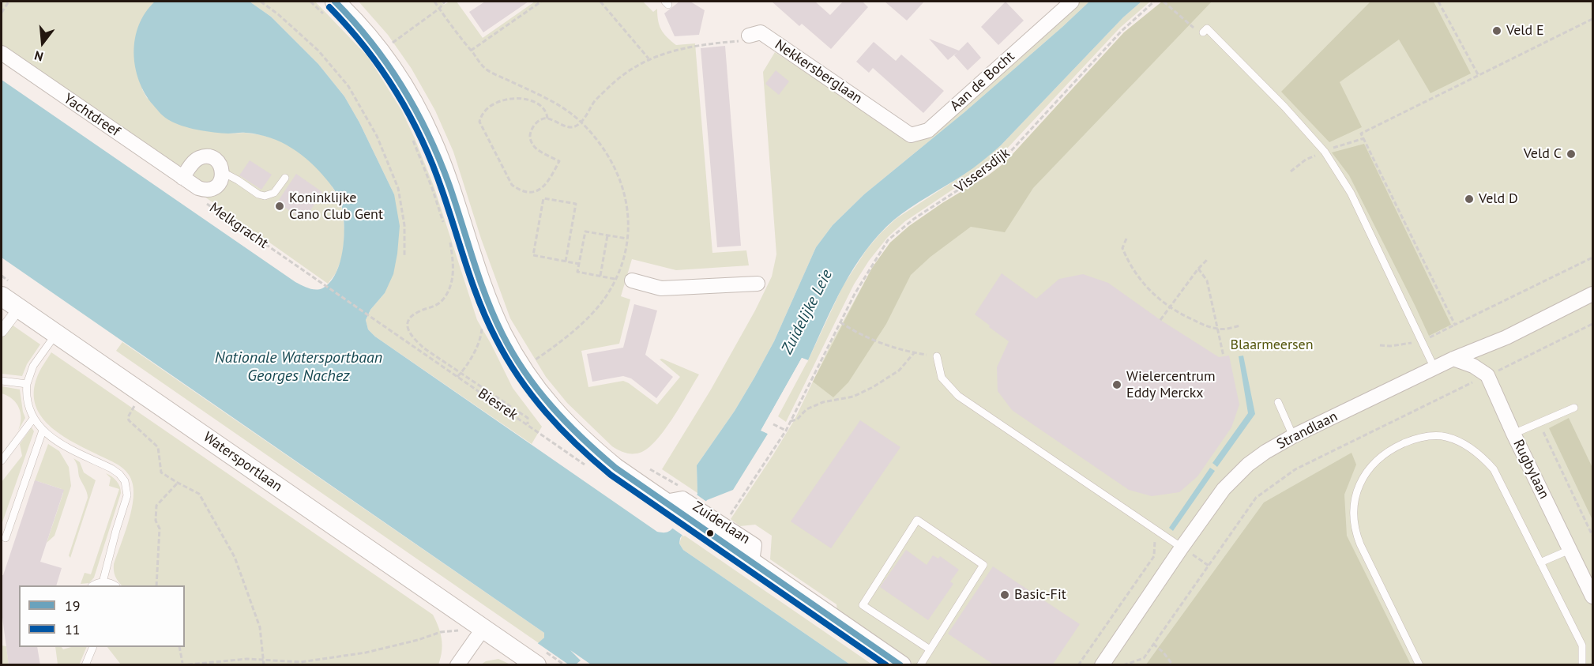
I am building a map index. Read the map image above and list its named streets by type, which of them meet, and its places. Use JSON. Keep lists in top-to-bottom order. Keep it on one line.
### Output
{"streets":{"street":["Nekkersberglaan","Aan de Bocht","Yachtdreef","Strandlaan","Watersportlaan","Rugbylaan","Zuiderlaan"],"path":["Vissersdijk","Melkgracht","Biesrek"]},"crossings":[["Nekkersberglaan","Aan de Bocht"],["Vissersdijk","Zuiderlaan"],["Melkgracht","Biesrek"],["Strandlaan","Rugbylaan"]],"water":["Zuidelijke Leie","Nationale Watersportbaan Georges Nachez"],"parks":["Blaarmeersen"],"places":["Veld E","Veld C","Veld D","Koninklijke Cano Club Gent","Wielercentrum Eddy Merckx","Basic-Fit"],"lines":["transit line 19","transit line 11"],"legend":["19","11"],"north":"bottom"}
